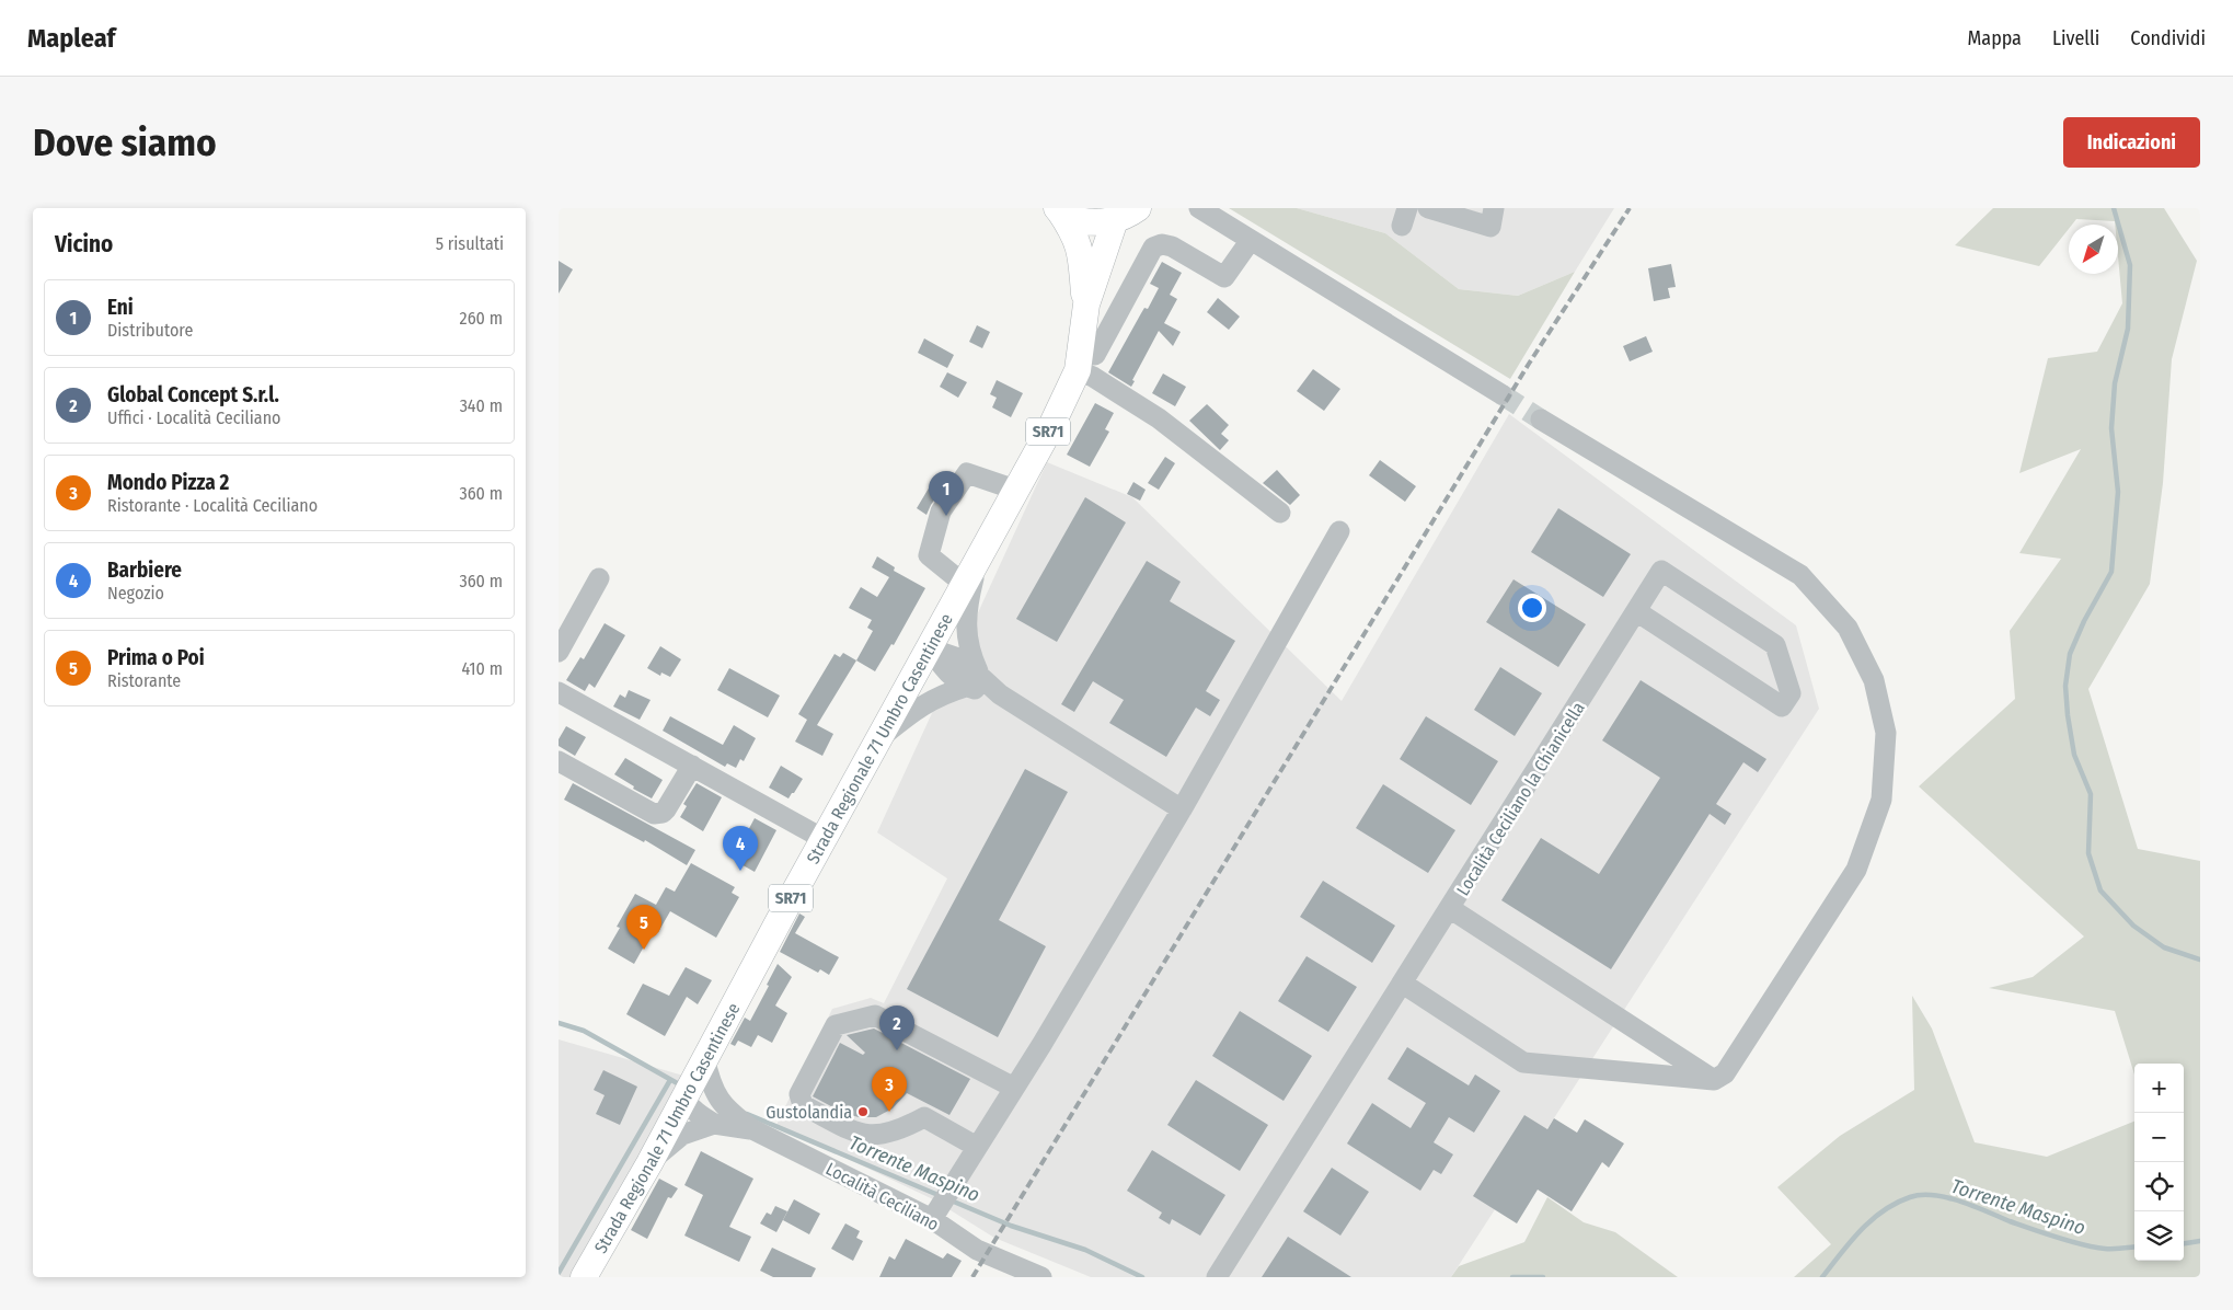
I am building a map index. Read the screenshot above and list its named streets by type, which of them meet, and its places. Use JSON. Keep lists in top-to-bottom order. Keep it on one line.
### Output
{"streets":{"main road":["SR71","Strada Regionale 71 Umbro Casentinese"],"street":["Località Ceciliano la Chianicella","Località Ceciliano"]},"crossings":[["SR71","Strada Regionale 71 Umbro Casentinese"]],"water":["Torrente Maspino"],"places":["Gustolandia"],"north":"bottom left","page":{"header":"Mapleaf","nav":["Mappa","Livelli","Condividi"],"buttons":"Indicazioni","title":"Dove siamo","heading":["Vicino","5 risultati"],"list":[{"mark":"1","name":"Eni","note":"Distributore","value":"260 m"},{"mark":"2","name":"Global Concept S.r.l.","note":"Uffici · Località Ceciliano","value":"340 m"},{"mark":"3","name":"Mondo Pizza 2","note":"Ristorante · Località Ceciliano","value":"360 m"},{"mark":"4","name":"Barbiere","note":"Negozio","value":"360 m"},{"mark":"5","name":"Prima o Poi","note":"Ristorante","value":"410 m"}],"pins":["1","4","5","2","3"],"map_buttons":["+","−"]}}
